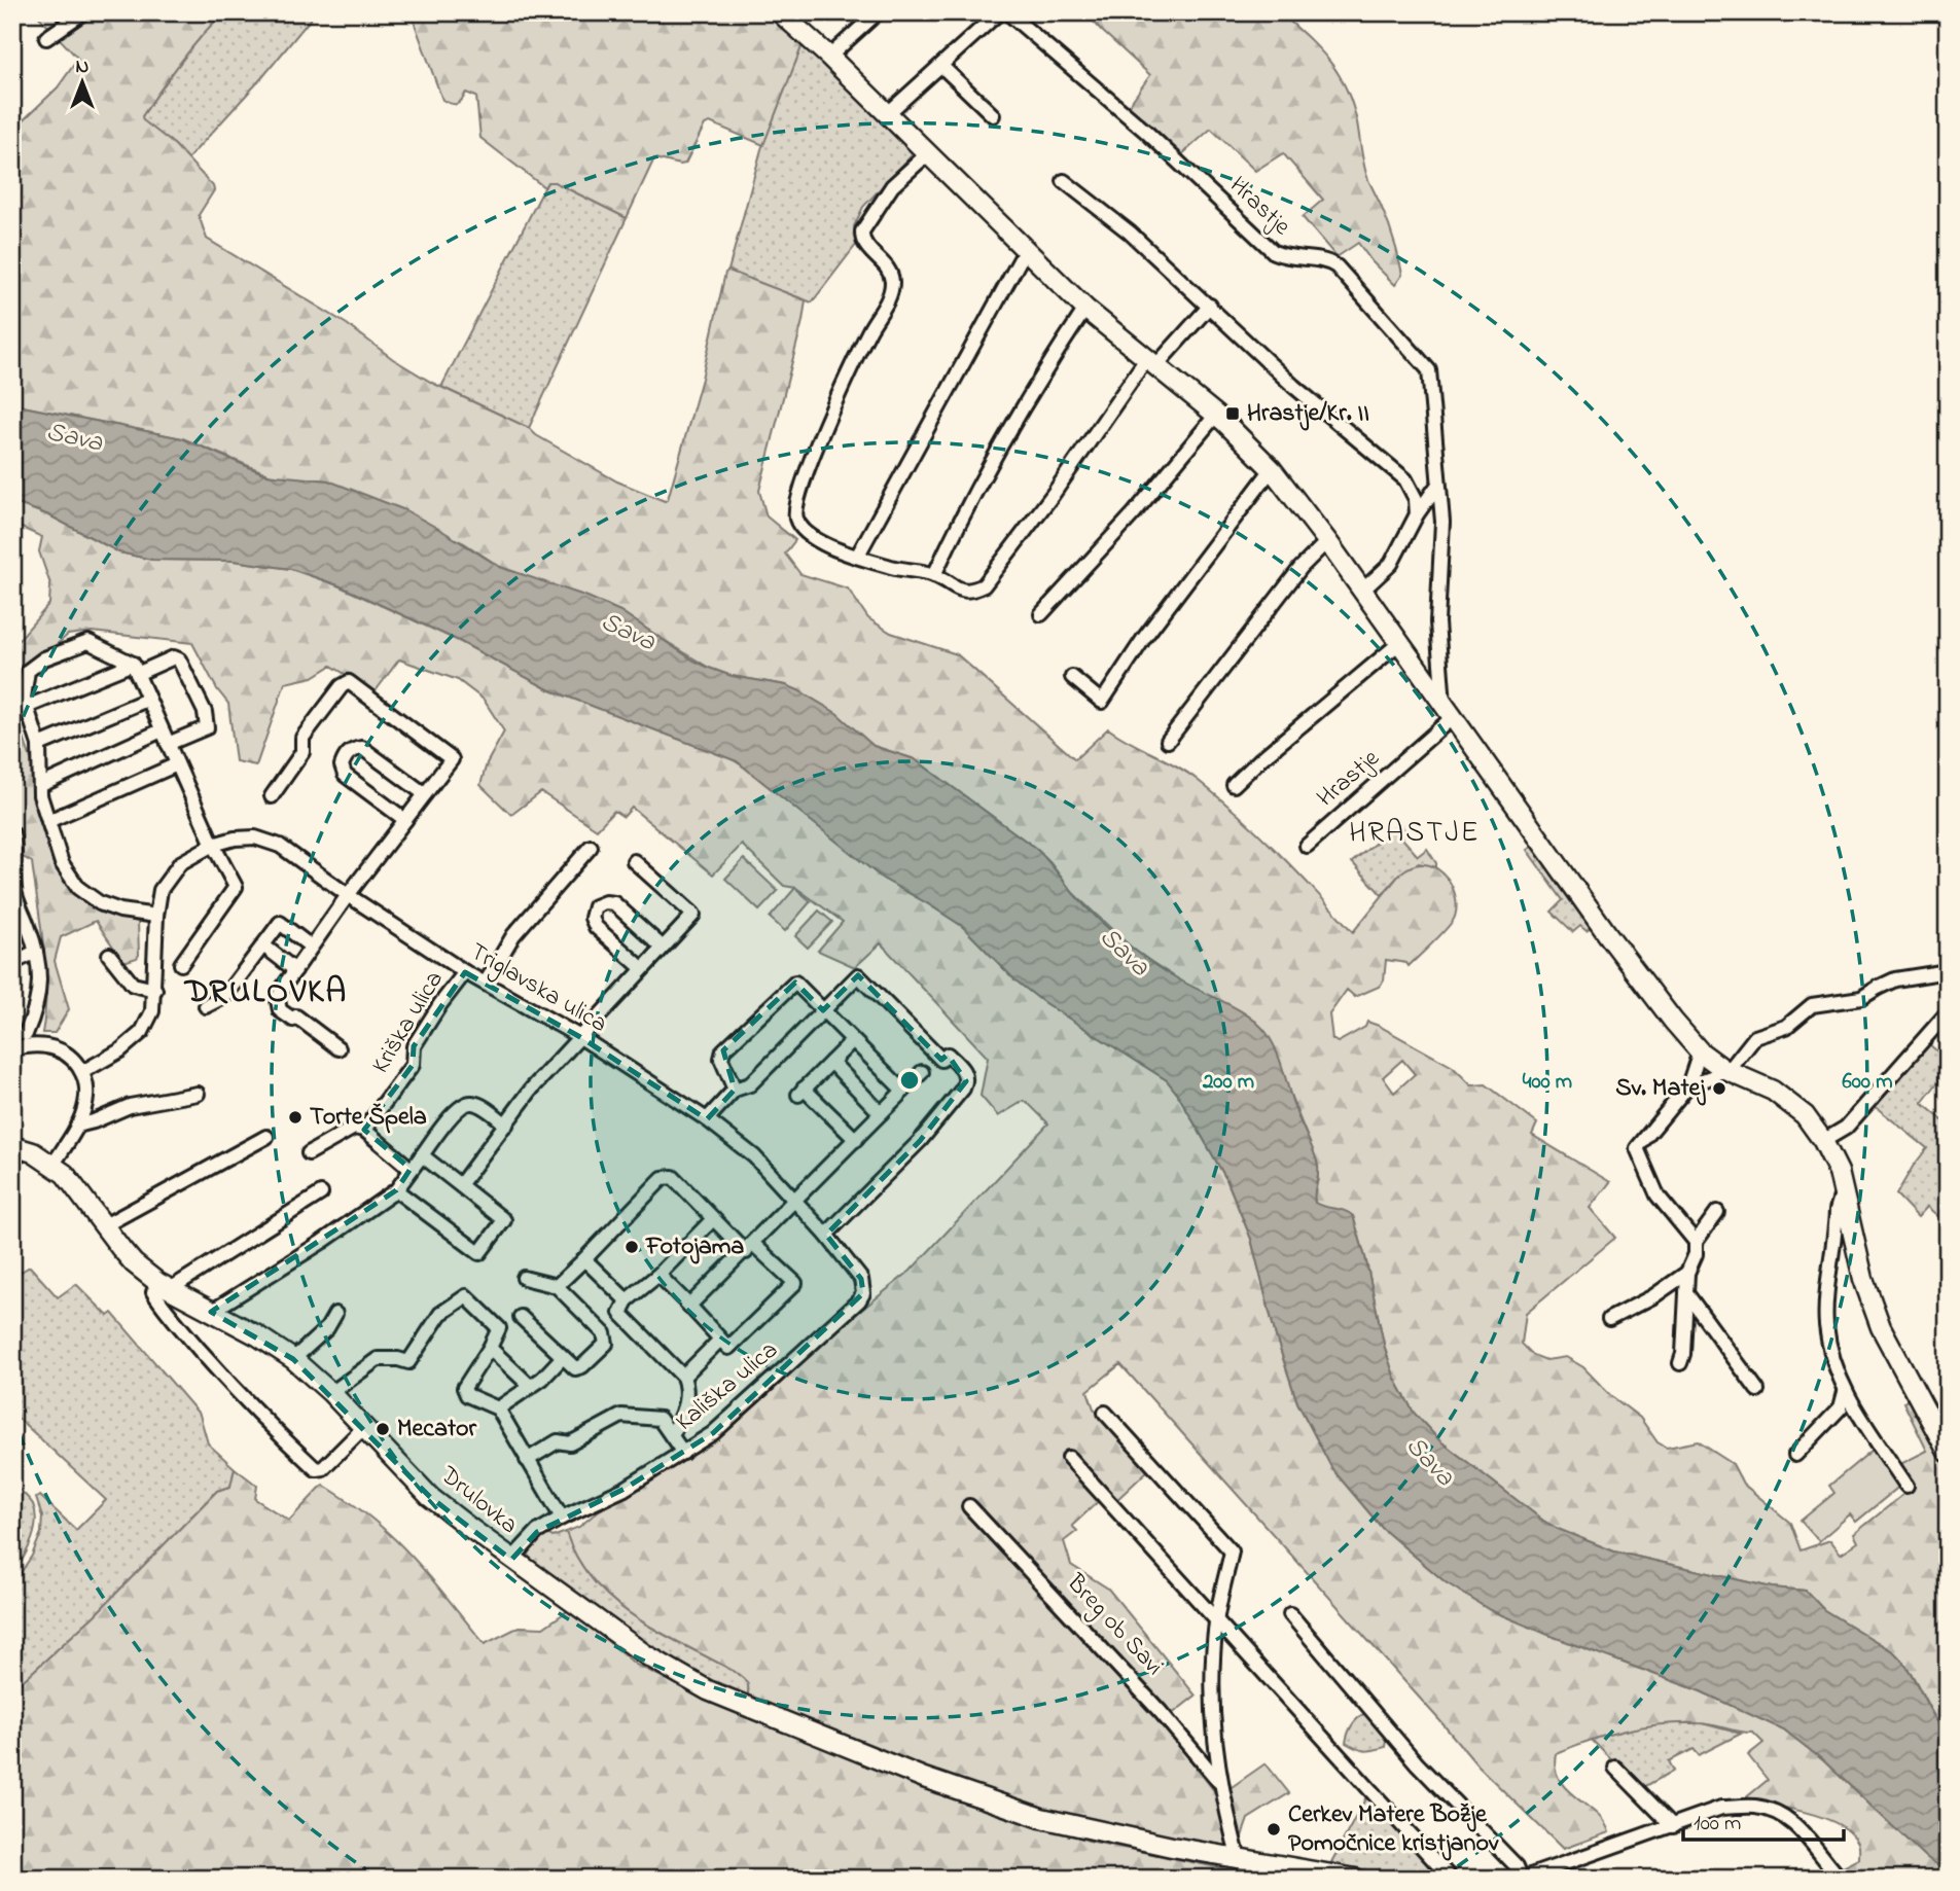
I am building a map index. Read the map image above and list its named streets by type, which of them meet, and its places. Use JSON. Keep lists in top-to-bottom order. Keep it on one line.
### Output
{"streets":{"street":["Hrastje","Triglavska ulica","Kriška ulica","Kališka ulica","Drulovka","Breg ob Savi"]},"crossings":[["Triglavska ulica","Kriška ulica"],["Triglavska ulica","Kališka ulica"],["Kališka ulica","Drulovka"],["Drulovka","Breg ob Savi"]],"districts":["HRASTJE","DRULOVKA"],"water":["Sava"],"places":{"transit":["Hrastje/Kr. II"],"other":["Sv. Matej","Torte Špela","Fotojama","Mecator","Cerkev Matere Božje Pomočnice kristjanov"]},"scale_bar":"100 m","north":"top","rings":["200 m","400 m","600 m"]}
